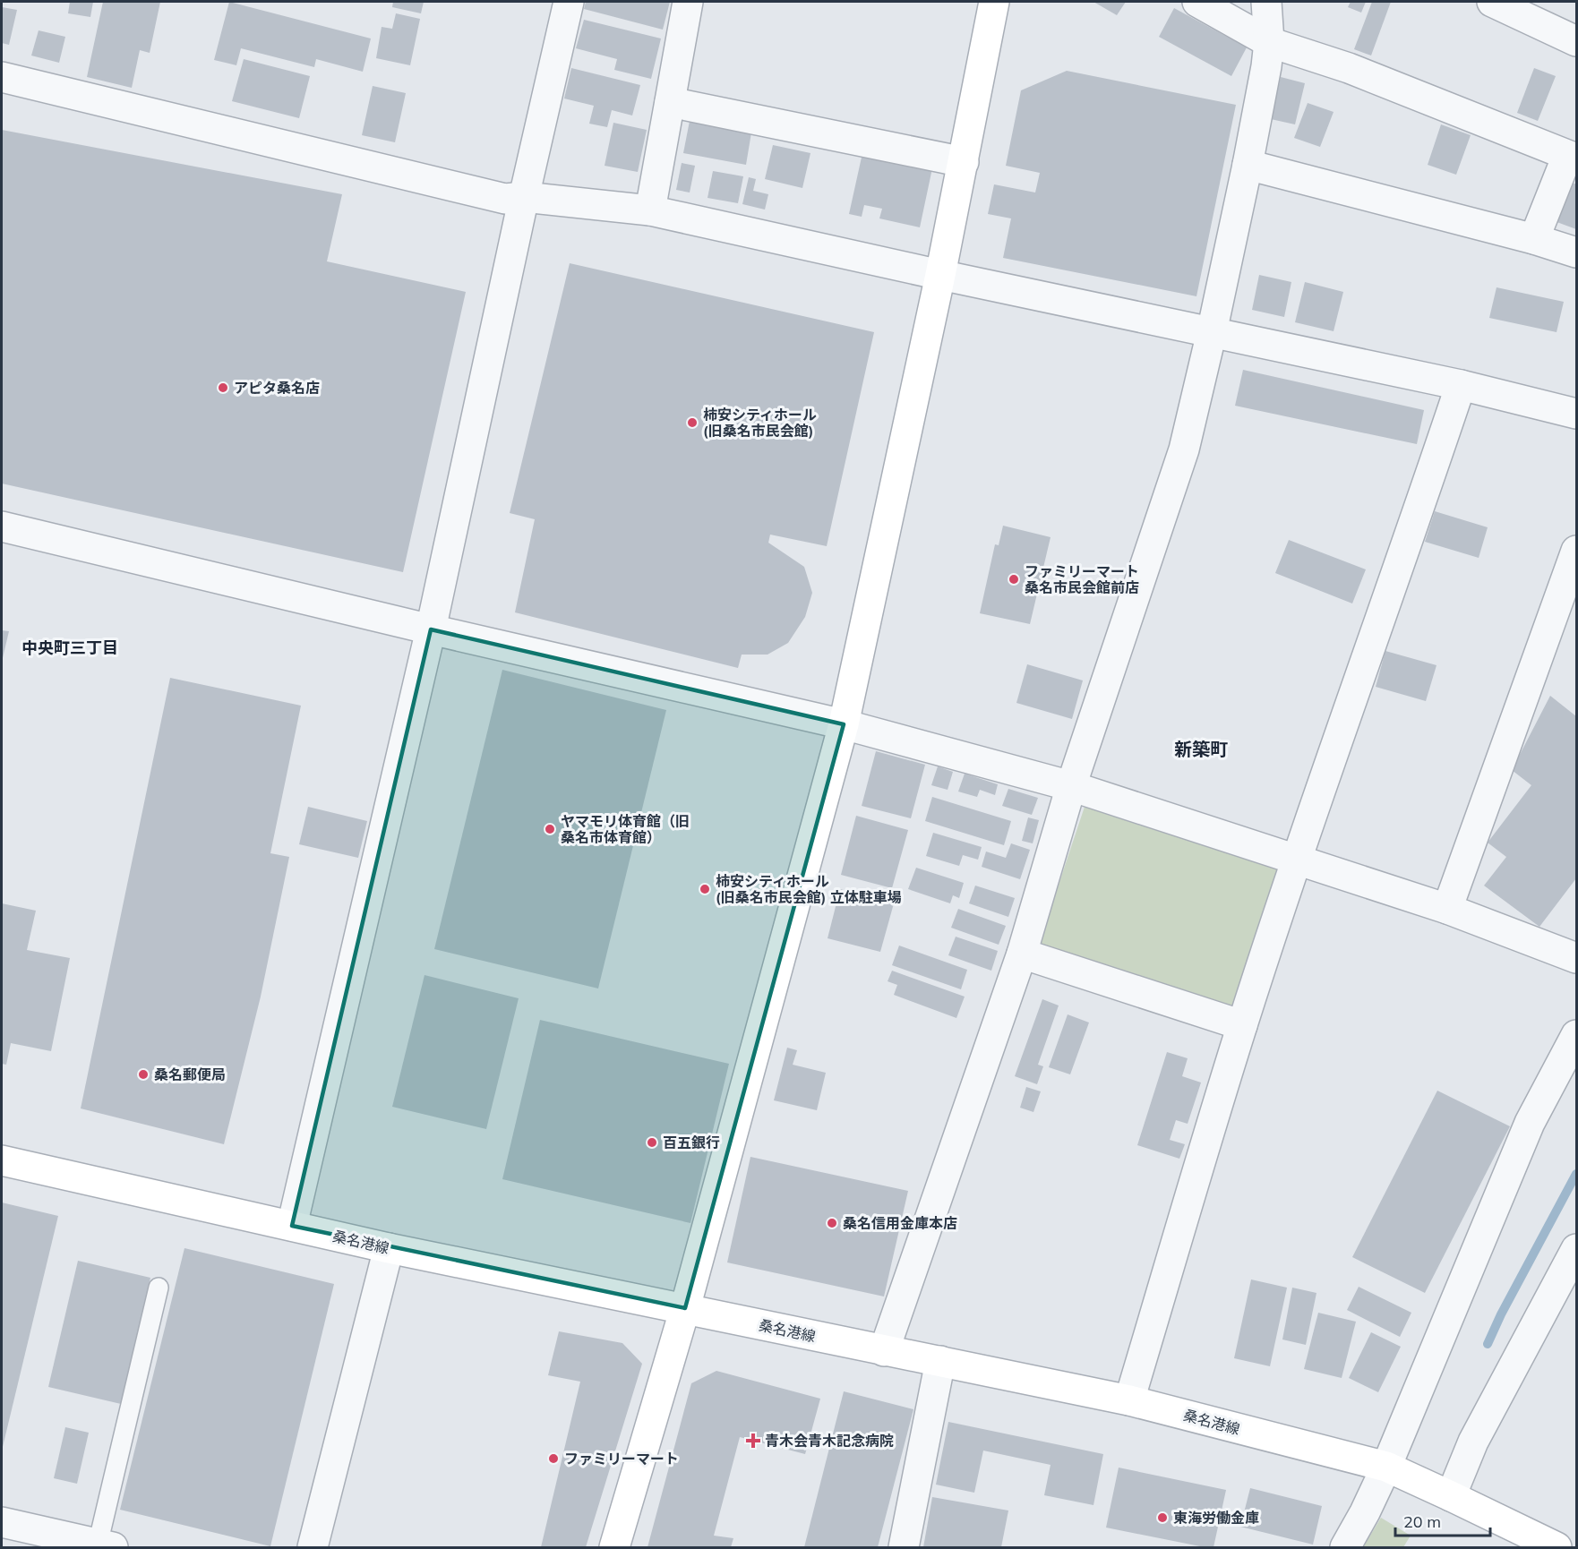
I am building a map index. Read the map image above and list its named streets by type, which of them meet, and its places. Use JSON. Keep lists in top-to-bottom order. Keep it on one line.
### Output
{"streets":{"main road":["桑名港線"]},"districts":["中央町三丁目","新築町"],"places":{"other":["アピタ桑名店","柿安シティホール (旧桑名市民会館)","ファミリーマート 桑名市民会館前店","ヤマモリ体育館（旧 桑名市体育館）","柿安シティホール (旧桑名市民会館) 立体駐車場","桑名郵便局","百五銀行","桑名信用金庫本店","ファミリーマート","東海労働金庫"],"health":["青木会青木記念病院"]},"scale_bar":"20 m"}
